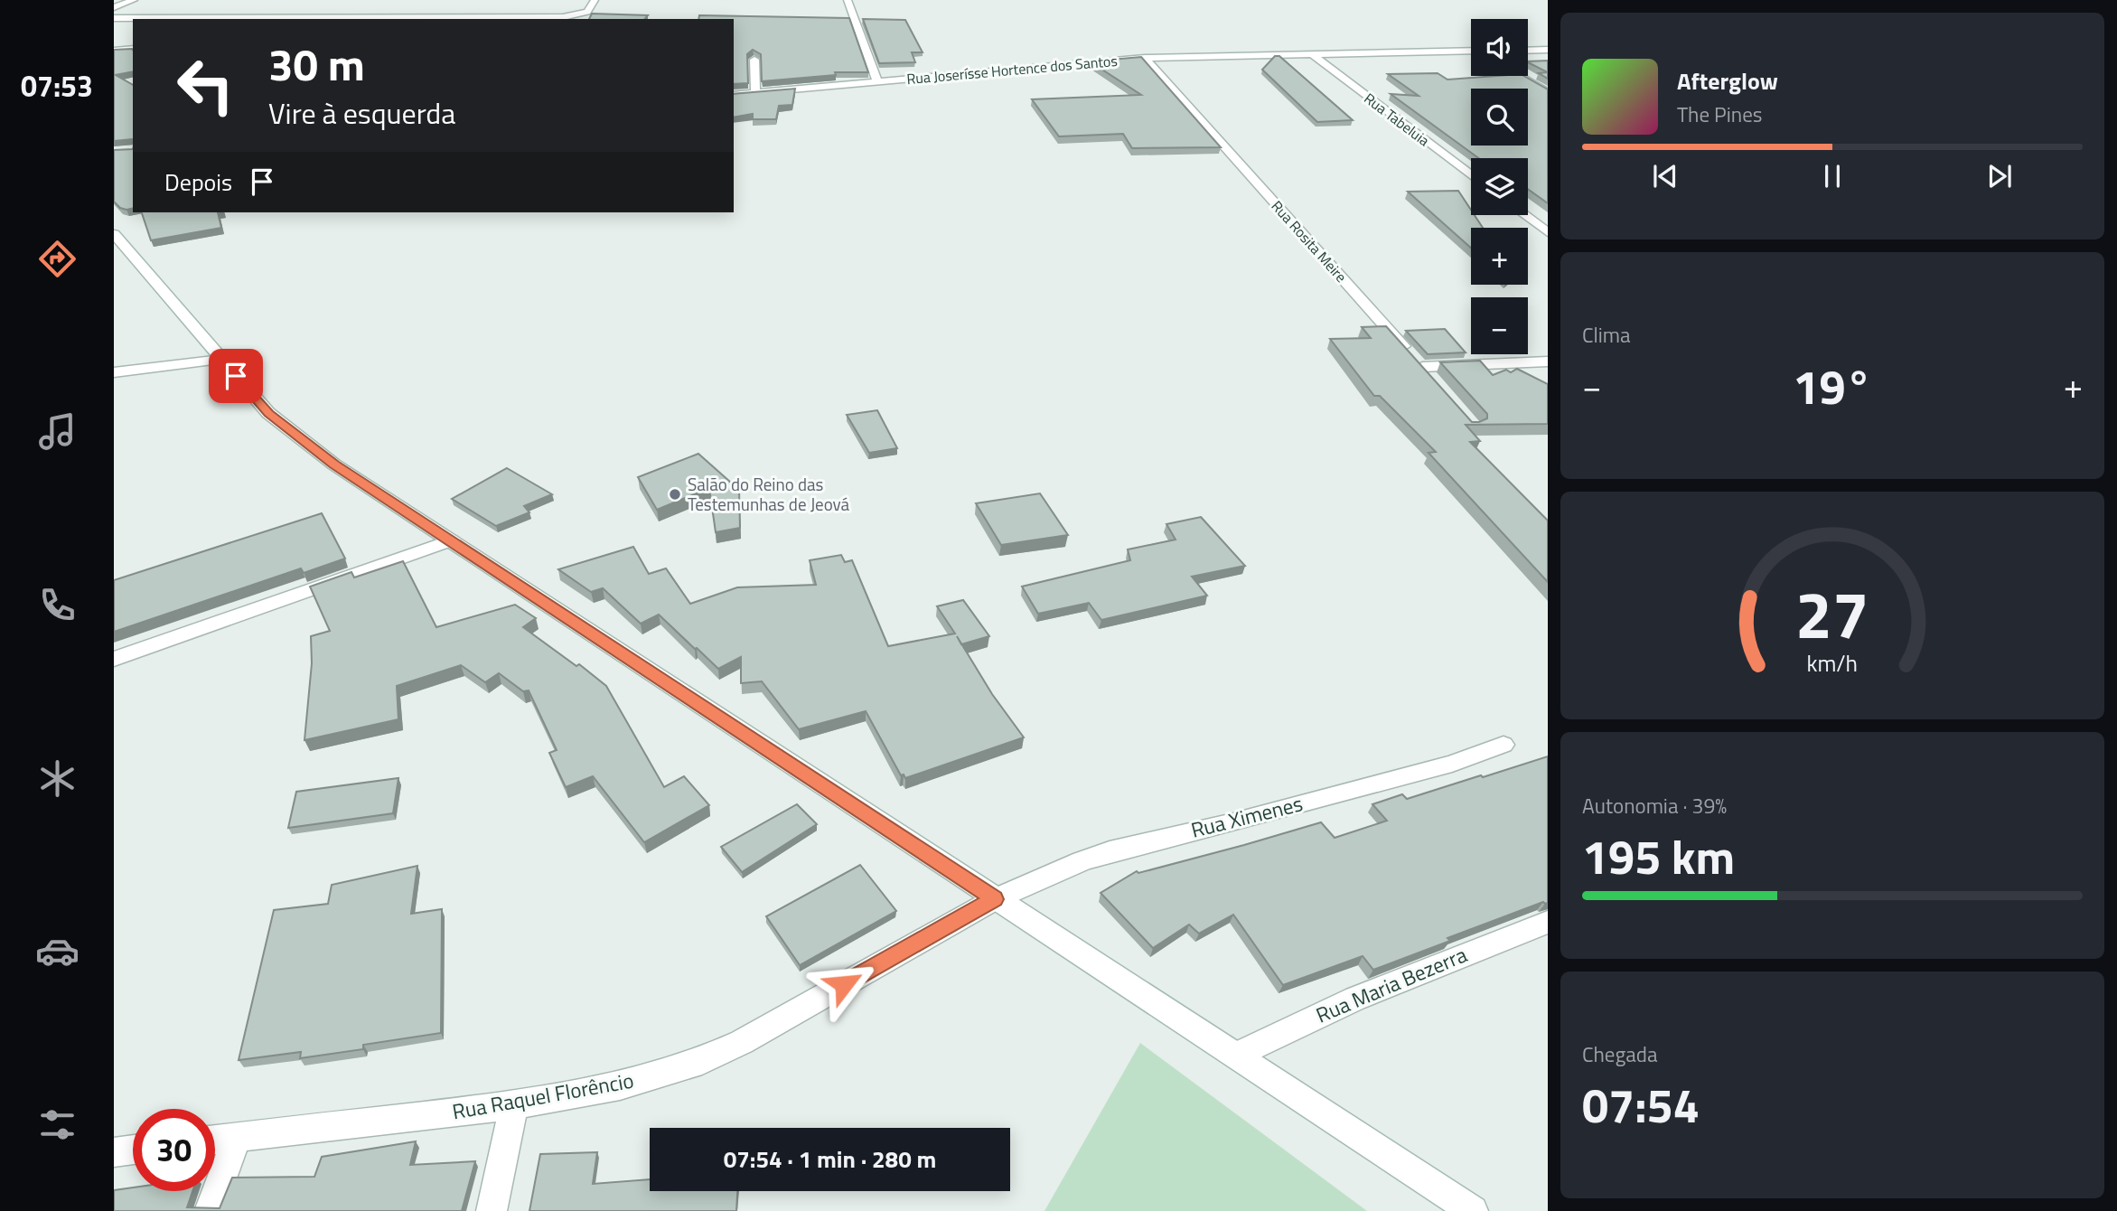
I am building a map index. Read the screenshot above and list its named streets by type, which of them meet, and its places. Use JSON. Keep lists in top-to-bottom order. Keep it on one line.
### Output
{"streets":{"street":["Rua Joserísse Hortence dos Santos","Rua Tabeluia","Rua Rosita Meire","Rua Ximenes","Rua Maria Bezerra","Rua Raquel Florêncio"]},"crossings":[["Rua Joserísse Hortence dos Santos","Rua Tabeluia"],["Rua Joserísse Hortence dos Santos","Rua Rosita Meire"],["Rua Ximenes","Rua Raquel Florêncio"]],"places":["Salão do Reino das Testemunhas de Jeová"],"page":{"tabs":"07:53","map_buttons":["+","−"],"turn":["30 m","Vire à esquerda"],"song":["Afterglow","The Pines"],"then":"Depois","tile":["Clima",["Autonomia · 39%","195 km"],["Chegada","07:54"]],"heat":["−","19°","+"],"limit":"30","trip":"07:54 · 1 min · 280 m","gauge":["27","km/h"]}}
